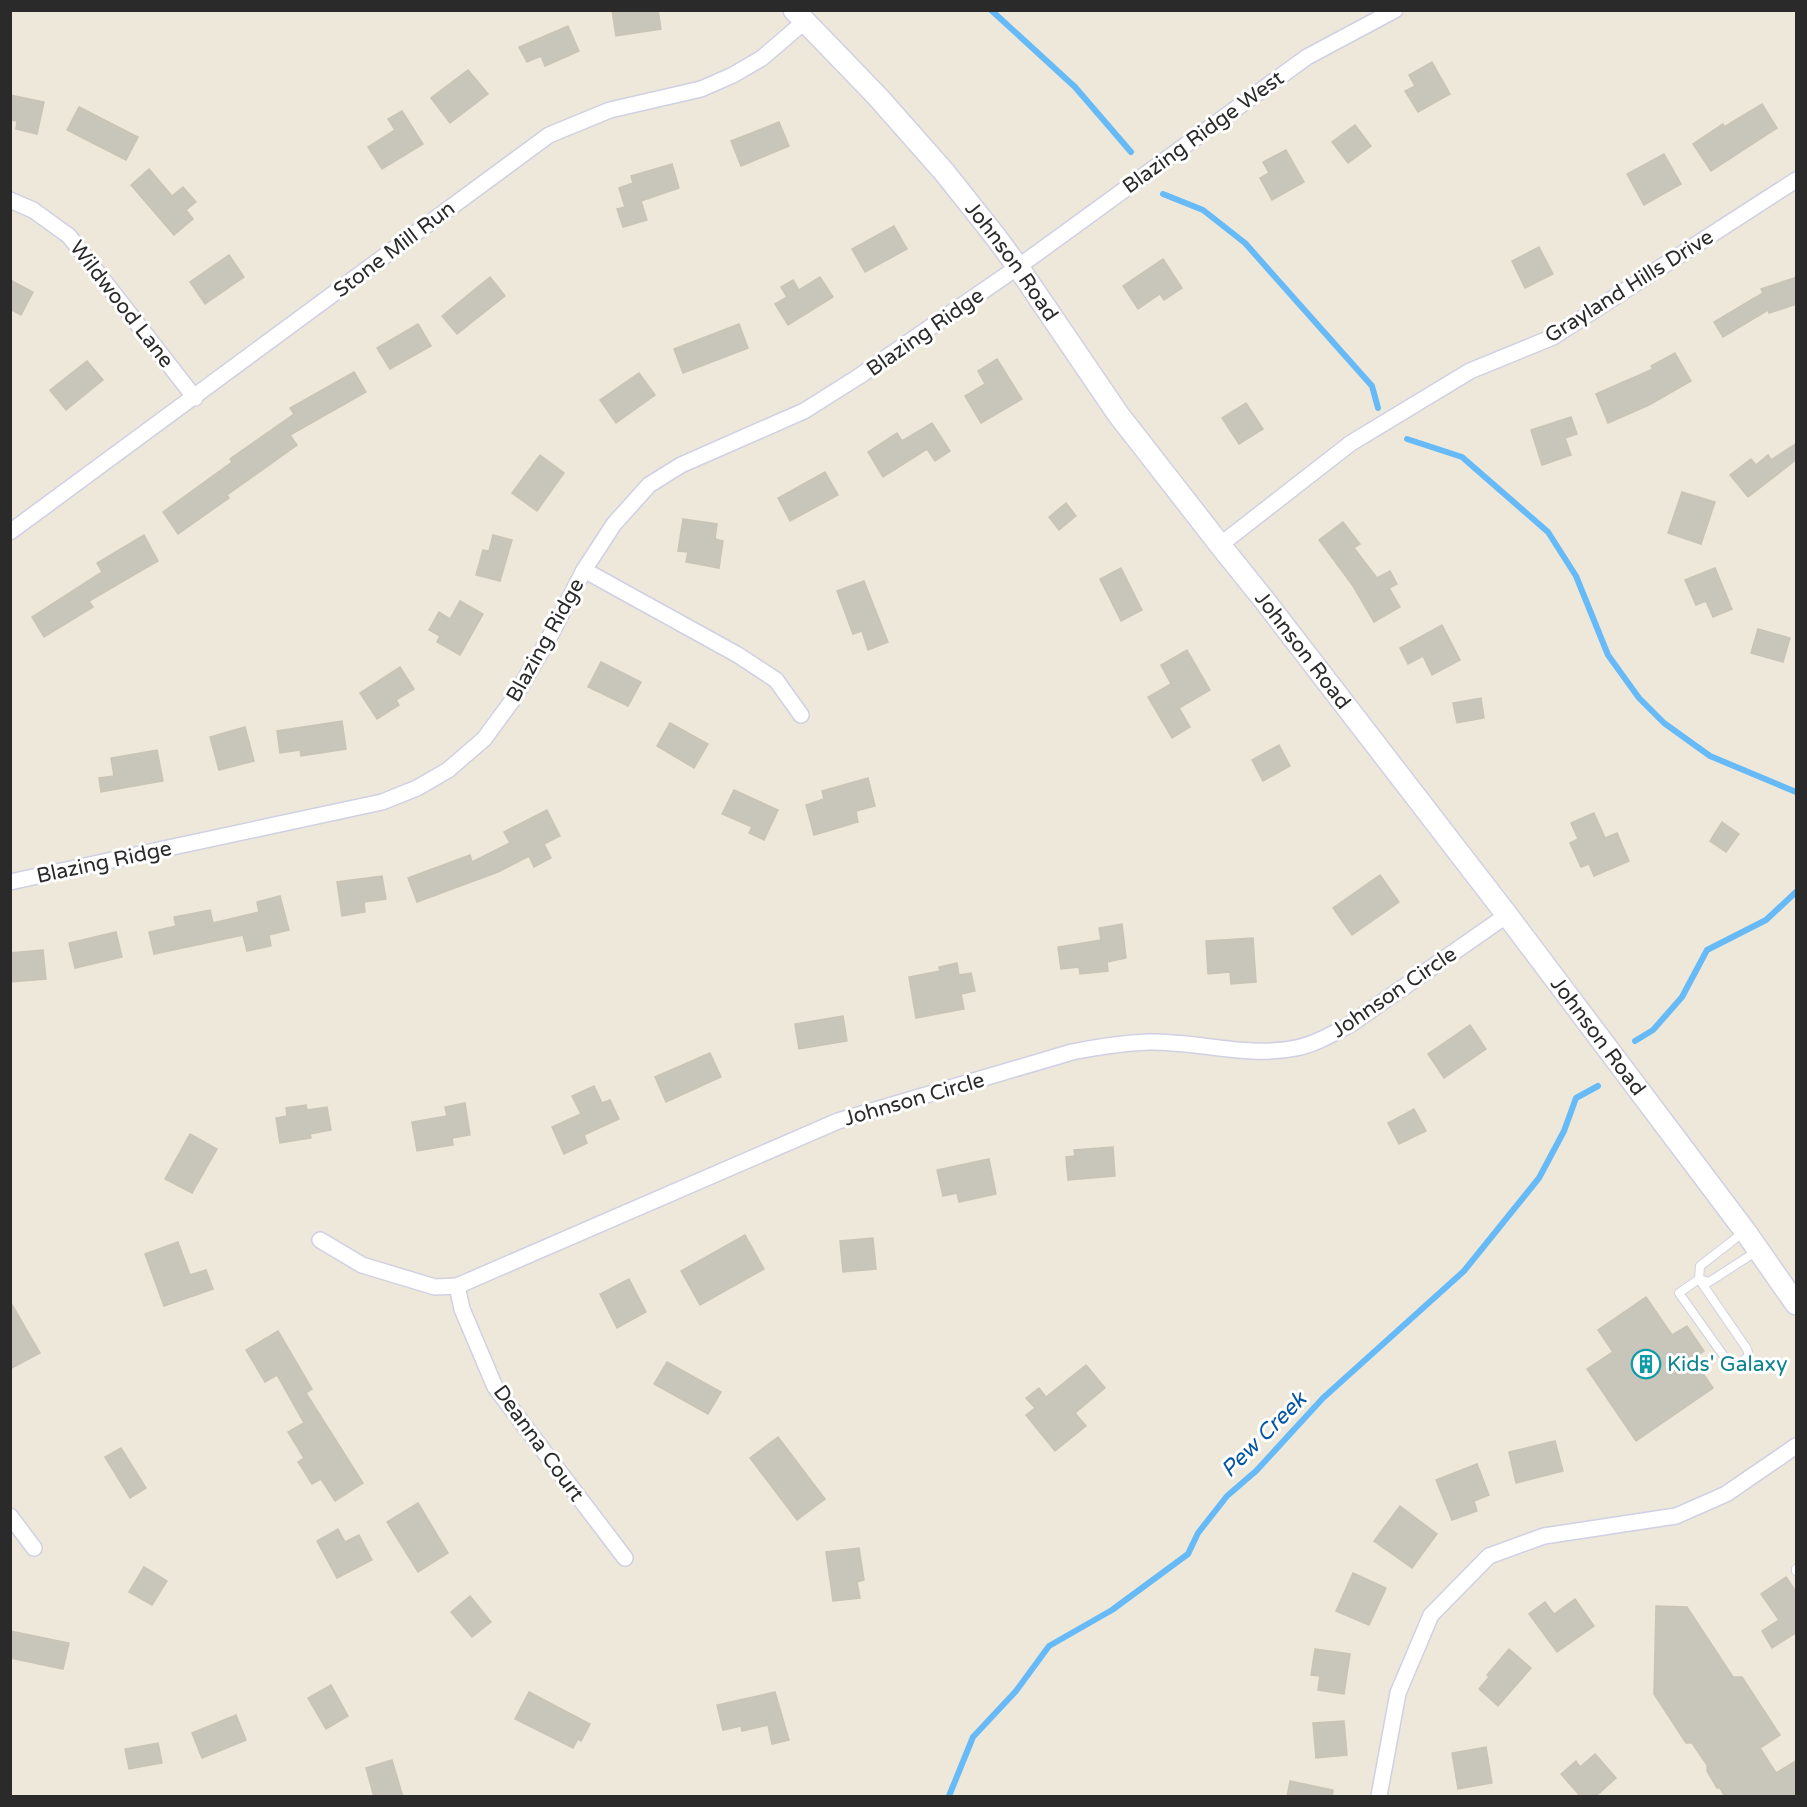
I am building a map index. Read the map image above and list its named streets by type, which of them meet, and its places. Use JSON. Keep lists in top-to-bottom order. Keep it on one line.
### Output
{"streets":{"street":["Blazing Ridge West","Stone Mill Run","Johnson Road","Grayland Hills Drive","Wildwood Lane","Blazing Ridge","Johnson Circle","Deanna Court"]},"crossings":[["Blazing Ridge West","Johnson Road"],["Blazing Ridge West","Blazing Ridge"],["Stone Mill Run","Johnson Road"],["Stone Mill Run","Wildwood Lane"],["Johnson Road","Grayland Hills Drive"],["Johnson Road","Blazing Ridge"],["Johnson Road","Johnson Circle"],["Johnson Circle","Deanna Court"]],"water":["Pew Creek"],"places":{"building":["Kids' Galaxy"]}}
